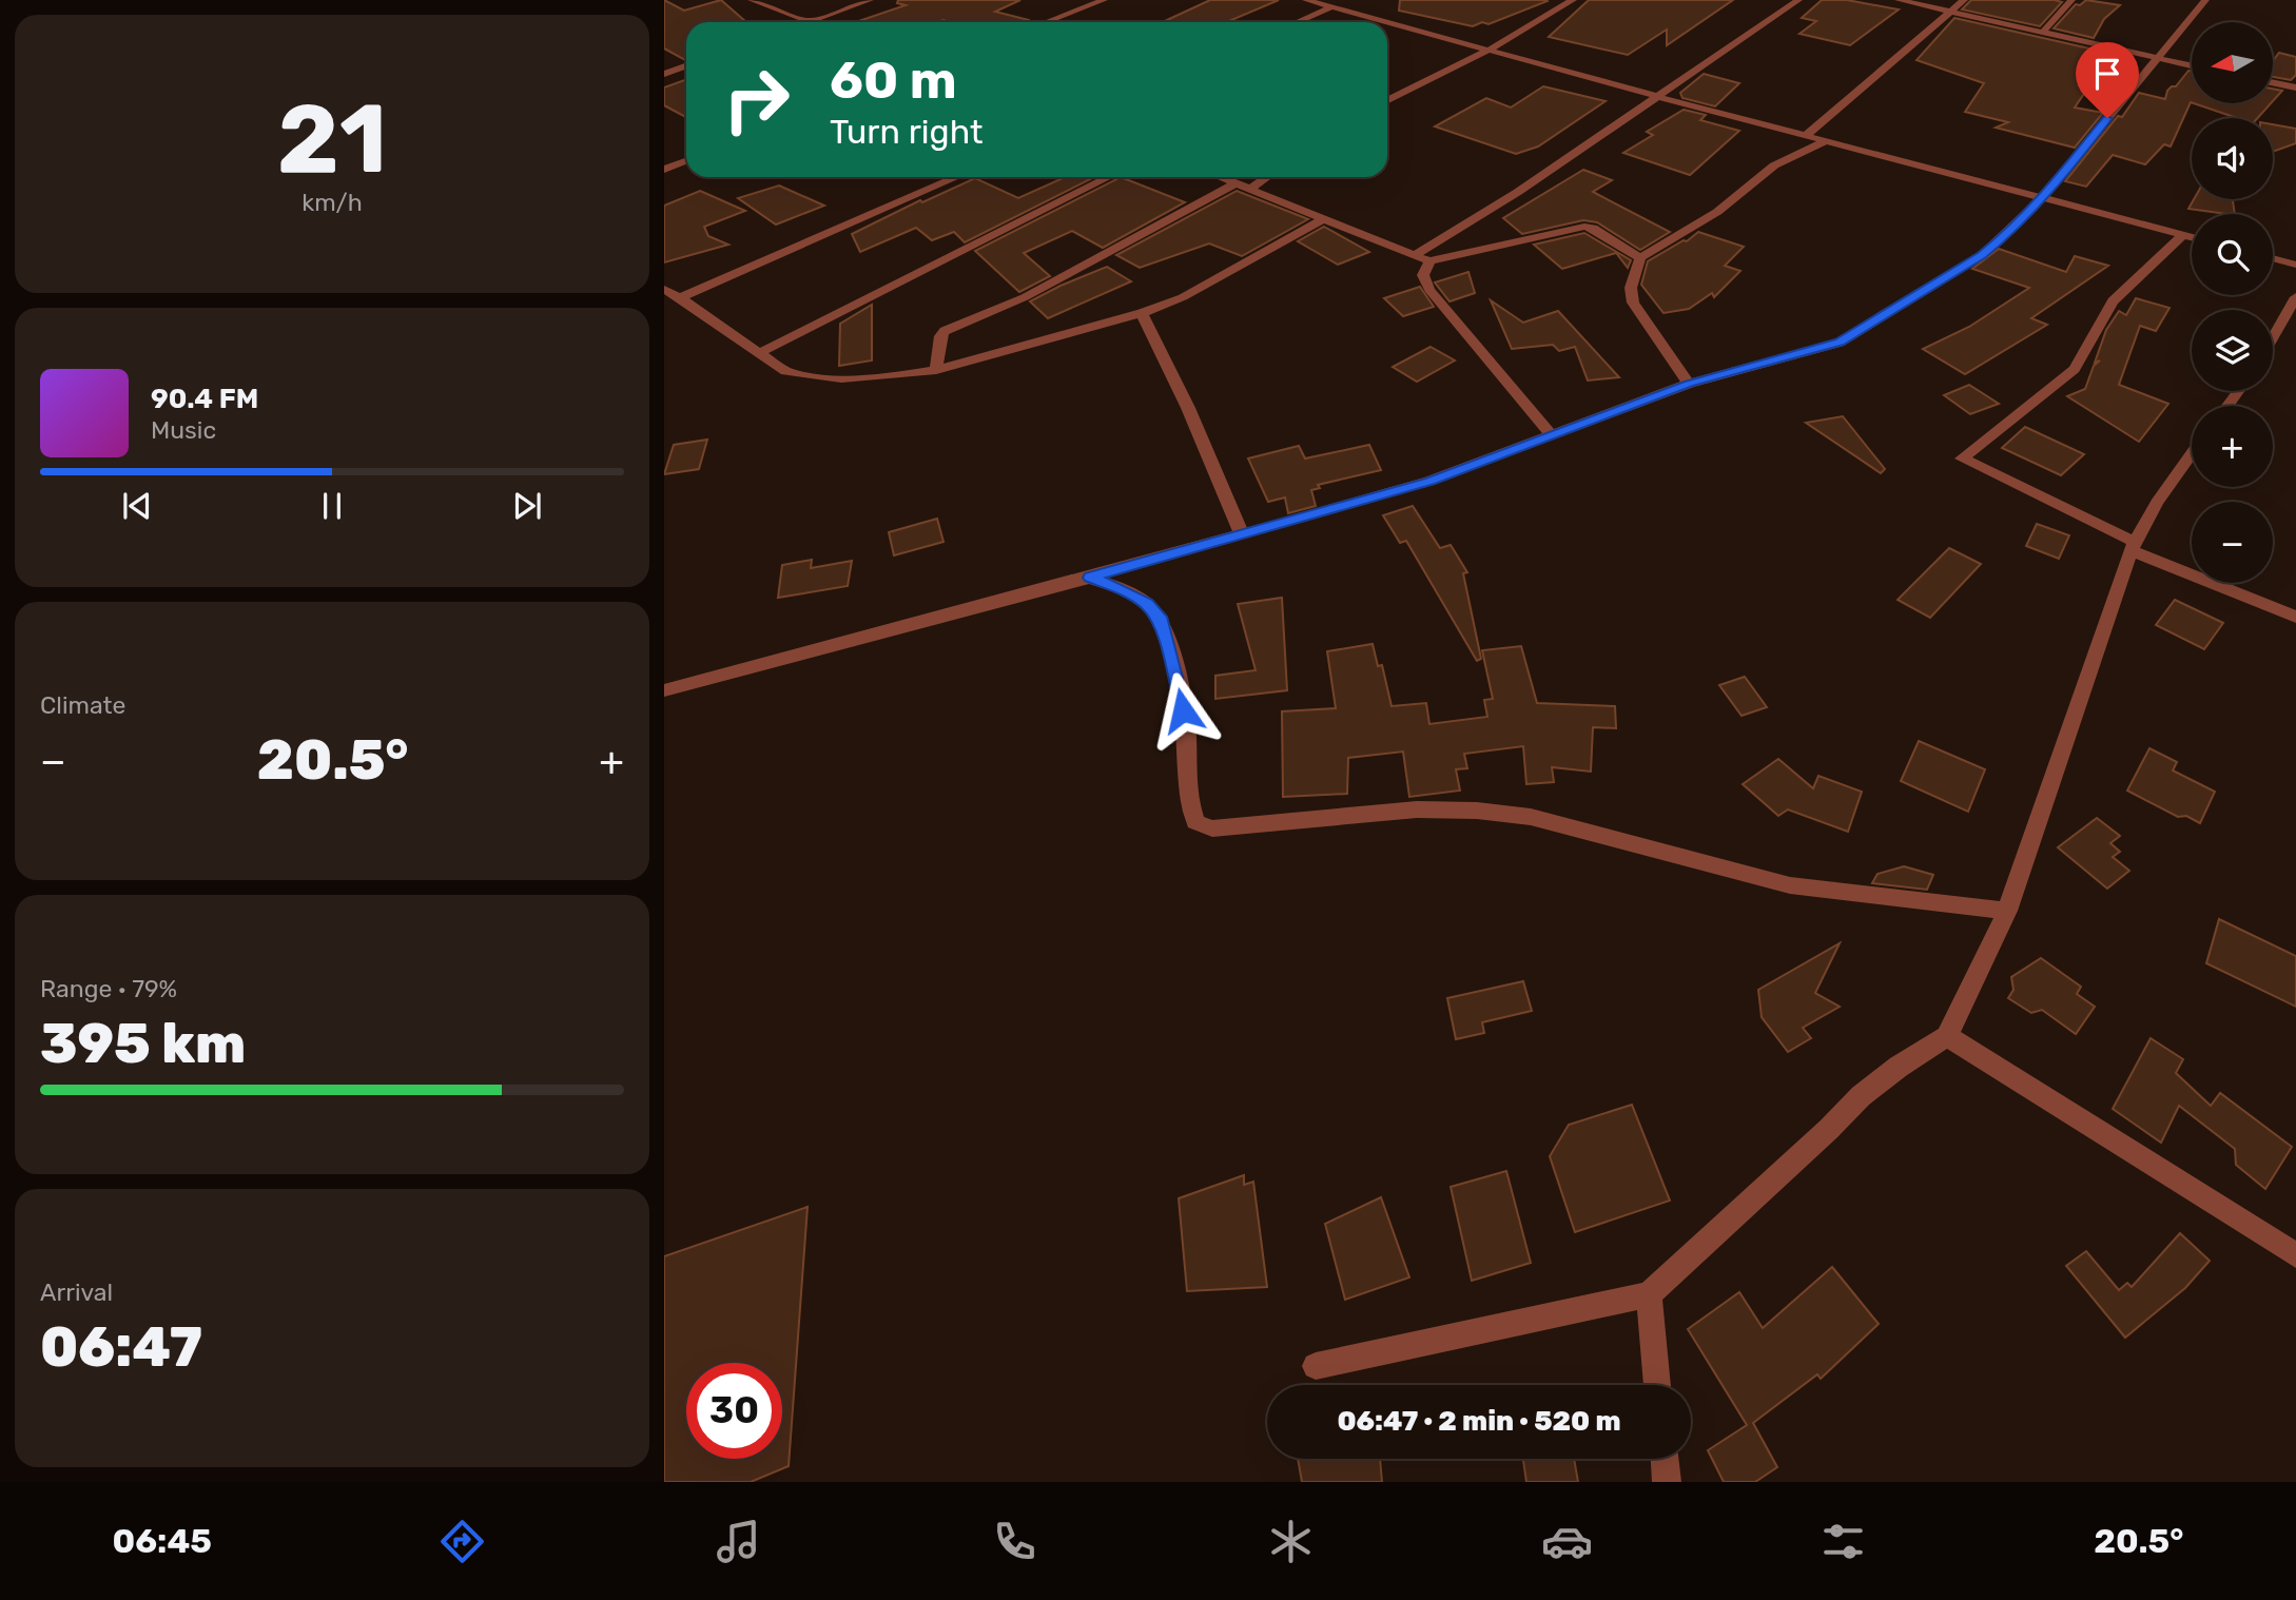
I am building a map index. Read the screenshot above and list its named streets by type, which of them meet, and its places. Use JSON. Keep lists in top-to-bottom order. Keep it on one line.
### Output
{"north":"left","page":{"tile":[["21","km/h"],"Climate",["Range · 79%","395 km"],["Arrival","06:47"]],"map_buttons":["+","−"],"turn":["60 m","Turn right"],"song":["90.4 FM","Music"],"heat":["−","20.5°","+"],"limit":"30","trip":"06:47 · 2 min · 520 m","tabs":["06:45","20.5°"]}}
